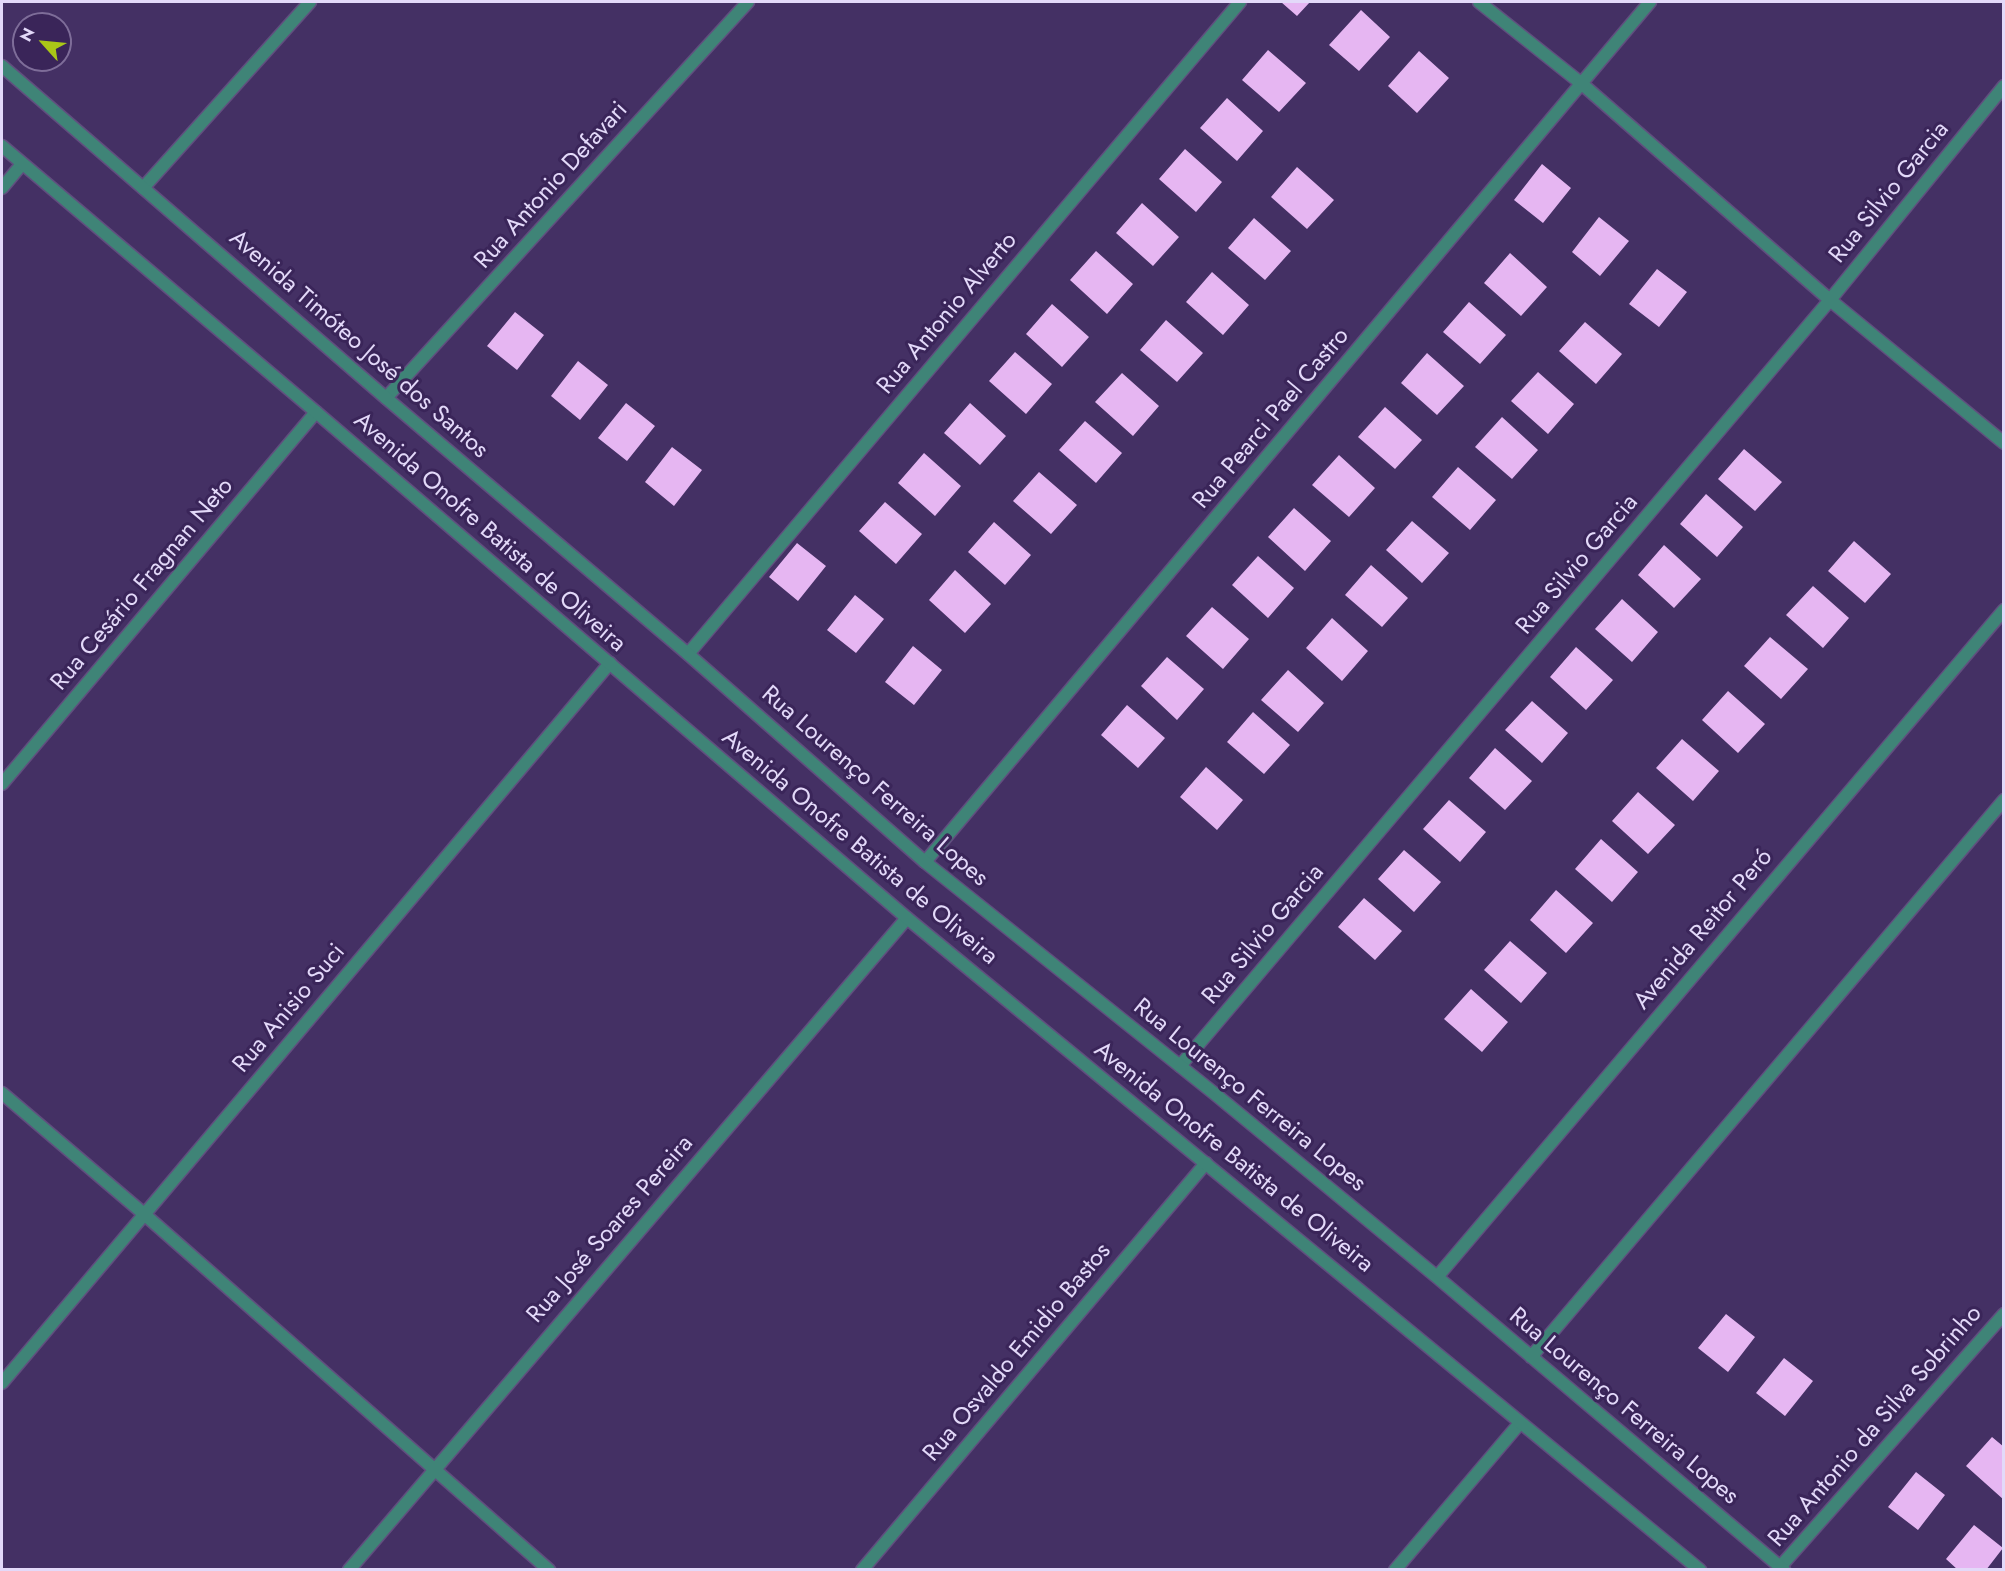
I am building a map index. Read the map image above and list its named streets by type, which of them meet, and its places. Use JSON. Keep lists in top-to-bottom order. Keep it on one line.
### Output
{"streets":{"street":["Rua Antonio Defavari","Rua Silvio Garcia","Rua Antonio Alverto","Avenida Timóteo José dos Santos","Rua Pearci Pael Castro","Avenida Onofre Batista de Oliveira","Rua Cesário Fragnan Neto","Rua Lourenço Ferreira Lopes","Avenida Reitor Peró","Rua Anisio Suci","Rua José Soares Pereira","Rua Osvaldo Emidio Bastos","Rua Antonio da Silva Sobrinho"]},"crossings":[["Rua Antonio Defavari","Avenida Timóteo José dos Santos"],["Rua Silvio Garcia","Rua Lourenço Ferreira Lopes"],["Rua Antonio Alverto","Avenida Timóteo José dos Santos"],["Rua Antonio Alverto","Rua Lourenço Ferreira Lopes"],["Avenida Timóteo José dos Santos","Rua Lourenço Ferreira Lopes"],["Rua Pearci Pael Castro","Rua Lourenço Ferreira Lopes"],["Avenida Onofre Batista de Oliveira","Rua Cesário Fragnan Neto"],["Avenida Onofre Batista de Oliveira","Rua Anisio Suci"],["Avenida Onofre Batista de Oliveira","Rua José Soares Pereira"],["Avenida Onofre Batista de Oliveira","Rua Osvaldo Emidio Bastos"],["Rua Lourenço Ferreira Lopes","Avenida Reitor Peró"],["Rua Lourenço Ferreira Lopes","Rua Antonio da Silva Sobrinho"]],"north":"top left"}
